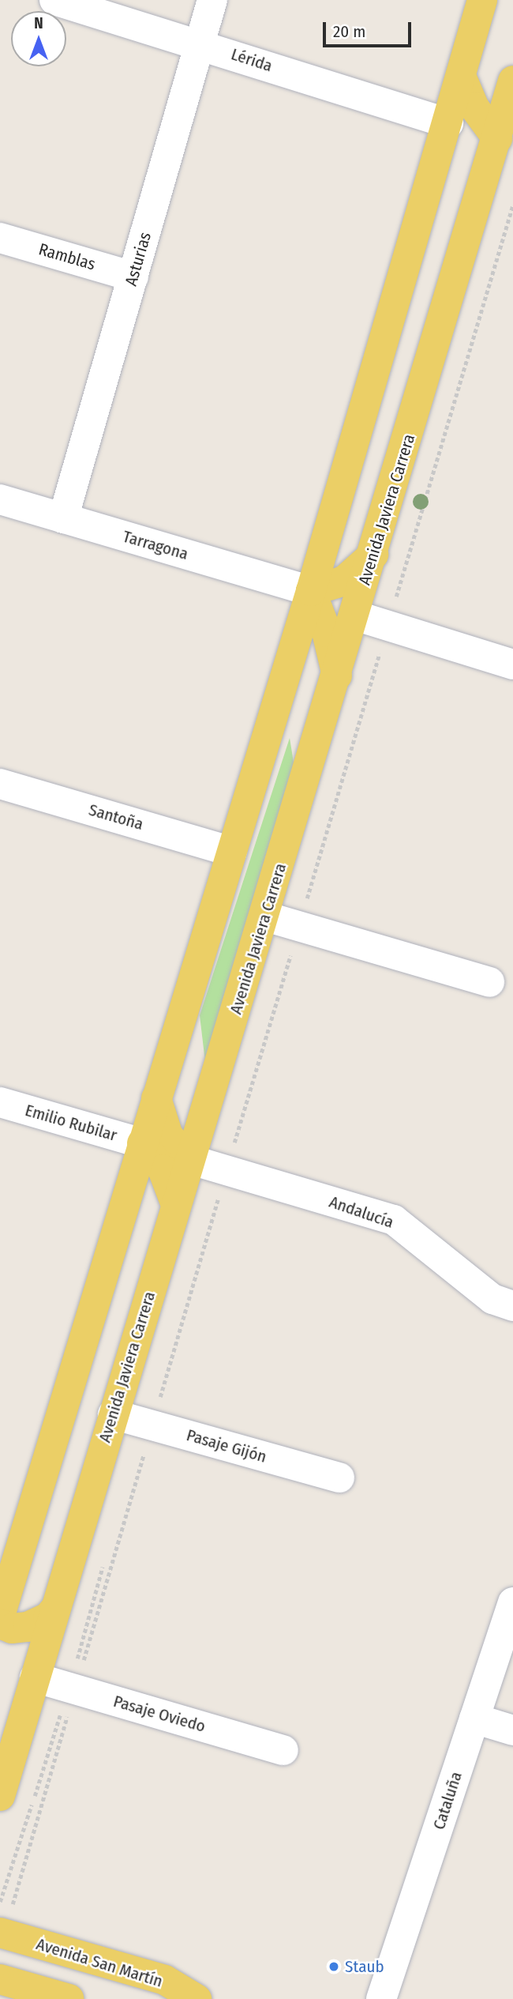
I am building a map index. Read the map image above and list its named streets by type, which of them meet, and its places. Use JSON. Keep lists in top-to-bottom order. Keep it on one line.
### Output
{"streets":{"main road":["Avenida Javiera Carrera","Avenida San Martín"],"street":["Lérida","Ramblas","Asturias","Tarragona","Santoña","Emilio Rubilar","Andalucía","Pasaje Gijón","Pasaje Oviedo","Cataluña"]},"crossings":[["Lérida","Asturias"],["Ramblas","Asturias"],["Asturias","Tarragona"],["Avenida Javiera Carrera","Andalucía"],["Avenida Javiera Carrera","Pasaje Gijón"],["Avenida Javiera Carrera","Pasaje Oviedo"]],"places":["Staub"],"scale_bar":"20 m","north":"top"}
